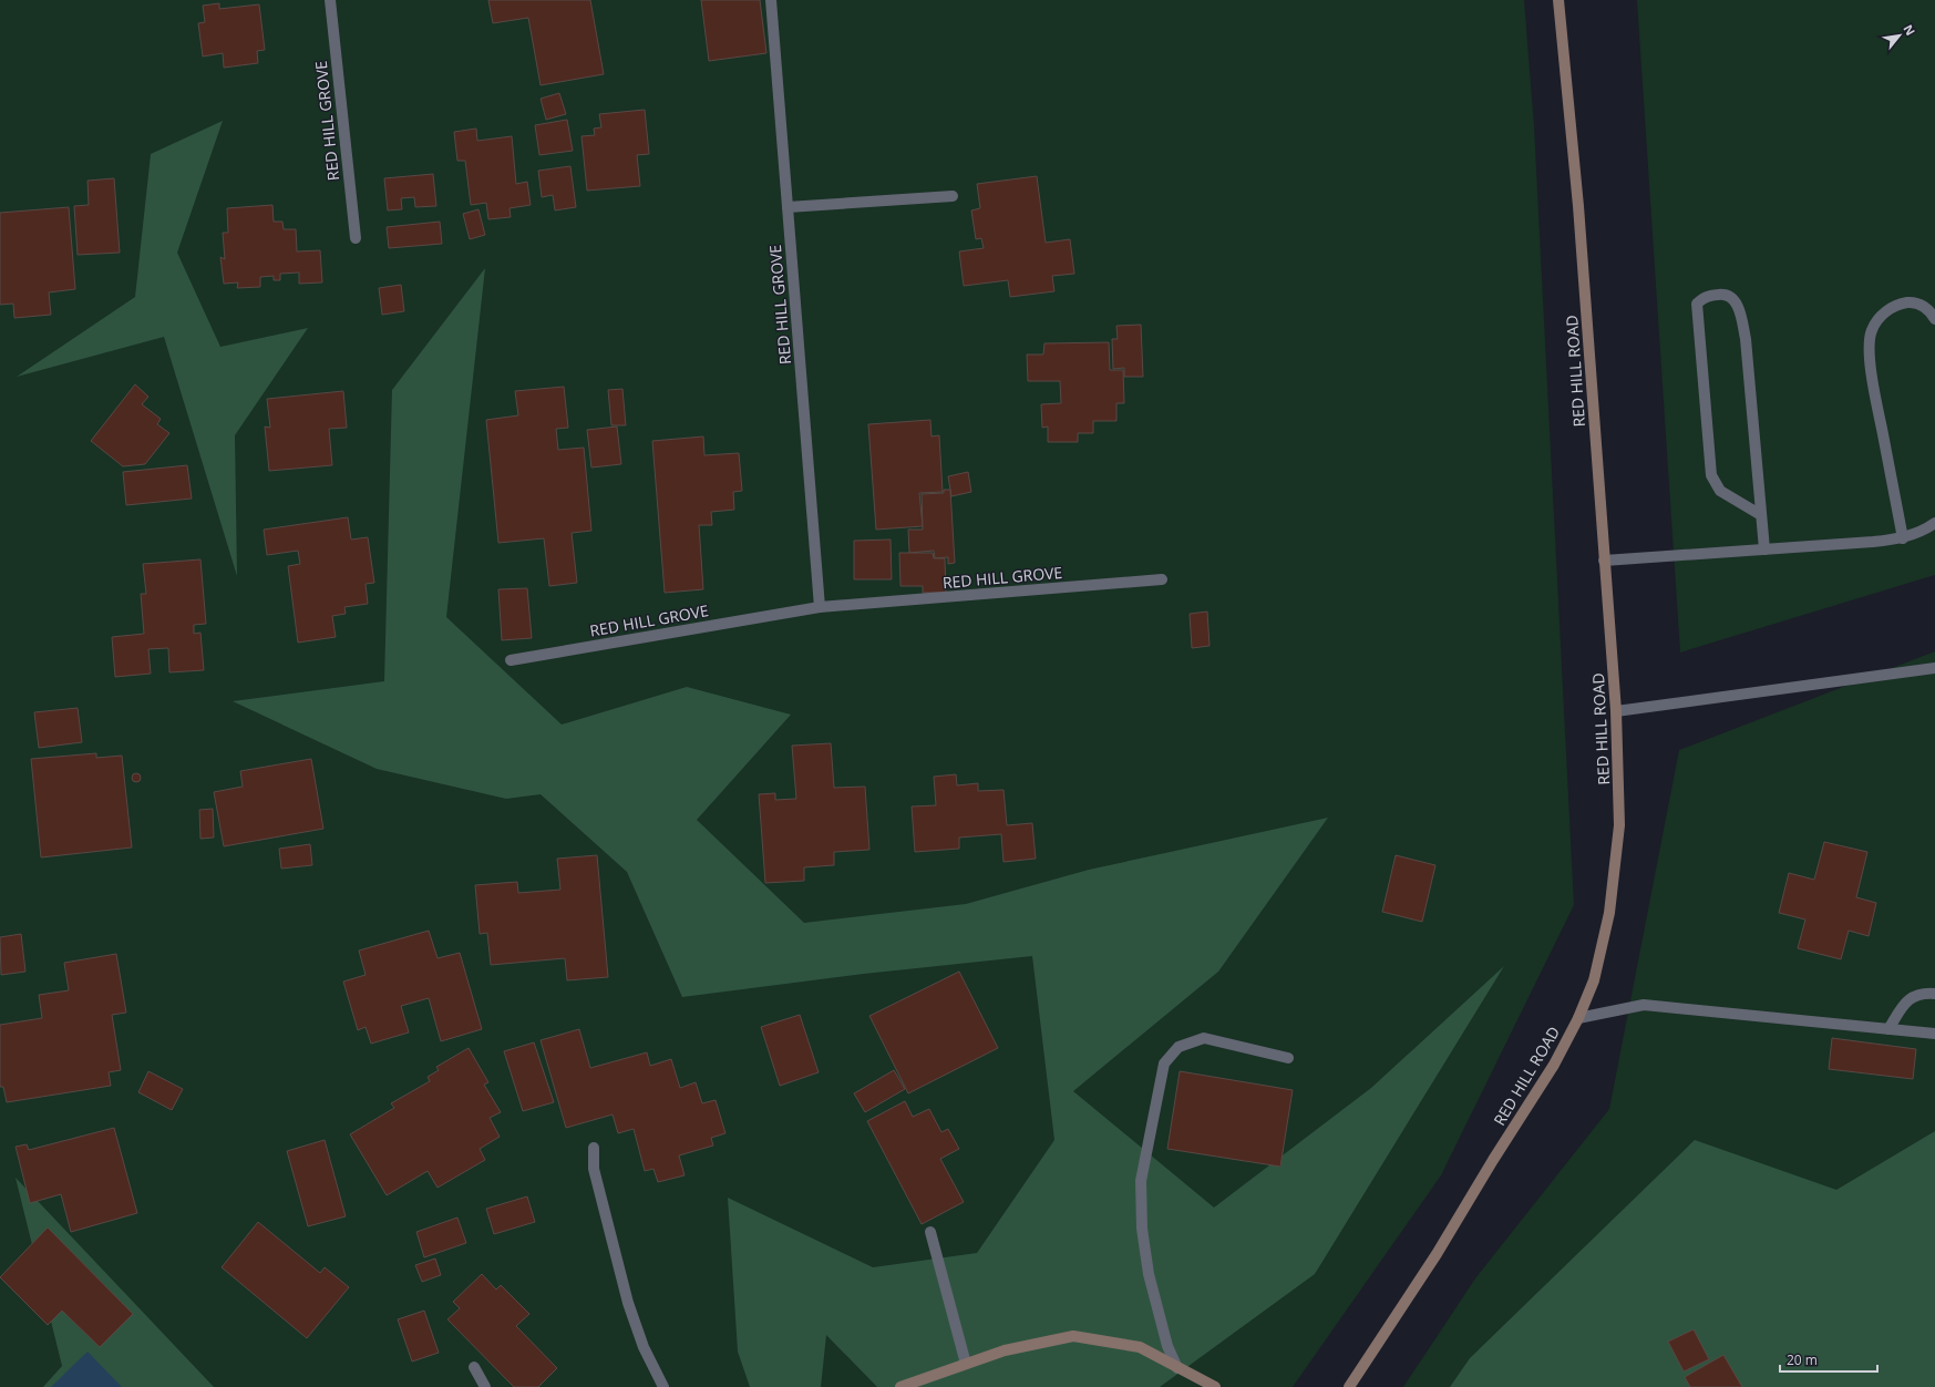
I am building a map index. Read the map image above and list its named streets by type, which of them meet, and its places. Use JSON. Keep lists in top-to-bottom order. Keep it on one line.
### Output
{"streets":{"main road":["RED HILL ROAD"],"street":["RED HILL GROVE"]},"scale_bar":"20 m","north":"top right"}
